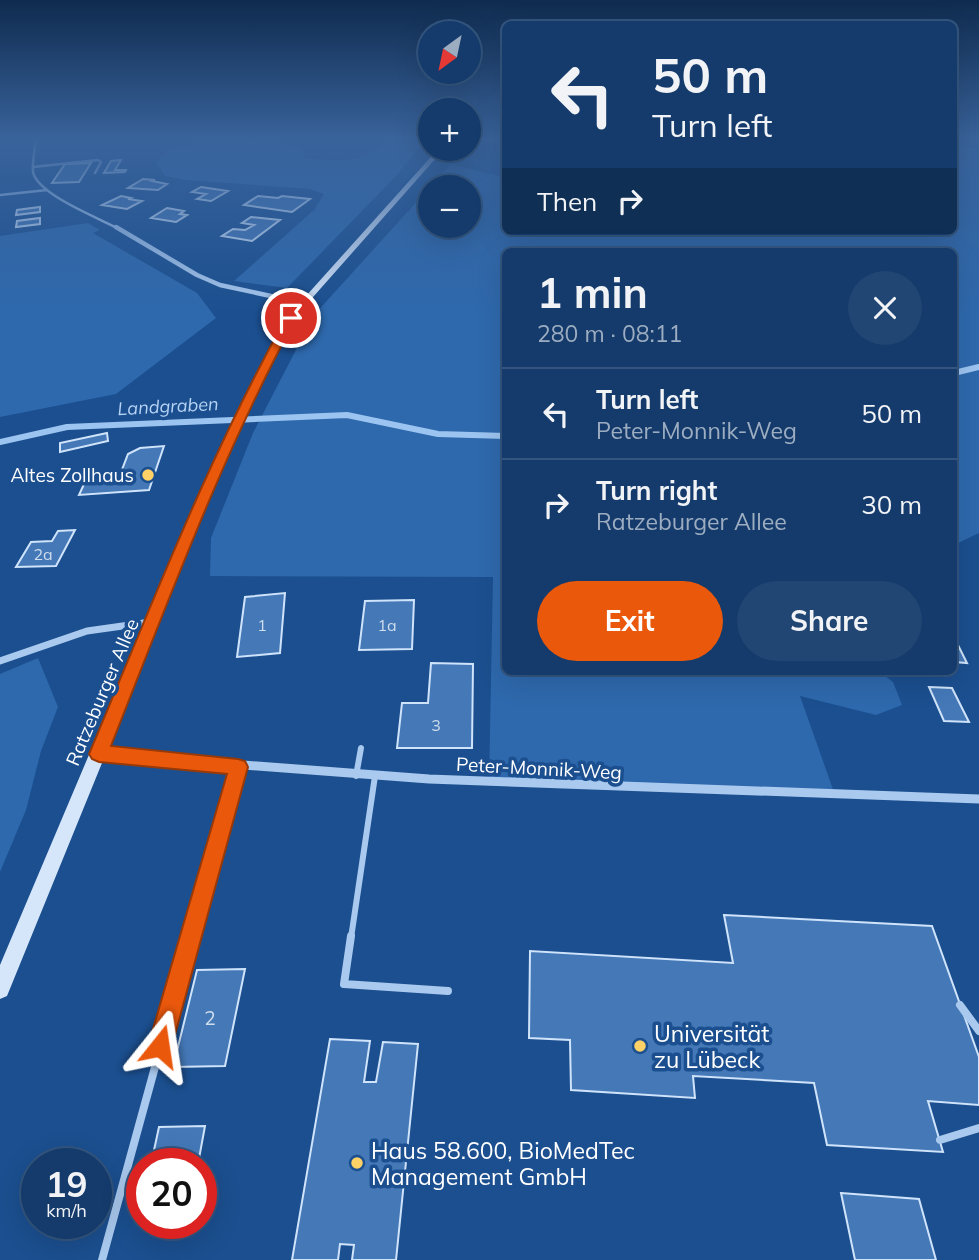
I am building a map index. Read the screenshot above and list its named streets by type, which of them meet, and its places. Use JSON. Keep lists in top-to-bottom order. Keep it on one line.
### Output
{"streets":{"main road":["Ratzeburger Allee"],"street":["Peter-Monnik-Weg"]},"crossings":[["Ratzeburger Allee","Peter-Monnik-Weg"]],"water":["Landgraben"],"places":["Altes Zollhaus","Universität zu Lübeck","Haus 58.600, BioMedTec Management GmbH"],"house_numbers":["2a","1","1a","3","2"],"north":"bottom left","page":{"map_buttons":["+","−"],"turn":["50 m","Turn left"],"then":"Then","heading":["1 min","280 m · 08:11"],"list":[{"name":"Turn left","note":"Peter-Monnik-Weg","value":"50 m"},{"name":"Turn right","note":"Ratzeburger Allee","value":"30 m"}],"buttons":["Exit","Share"],"speed":"19 km/h","limit":"20"}}
